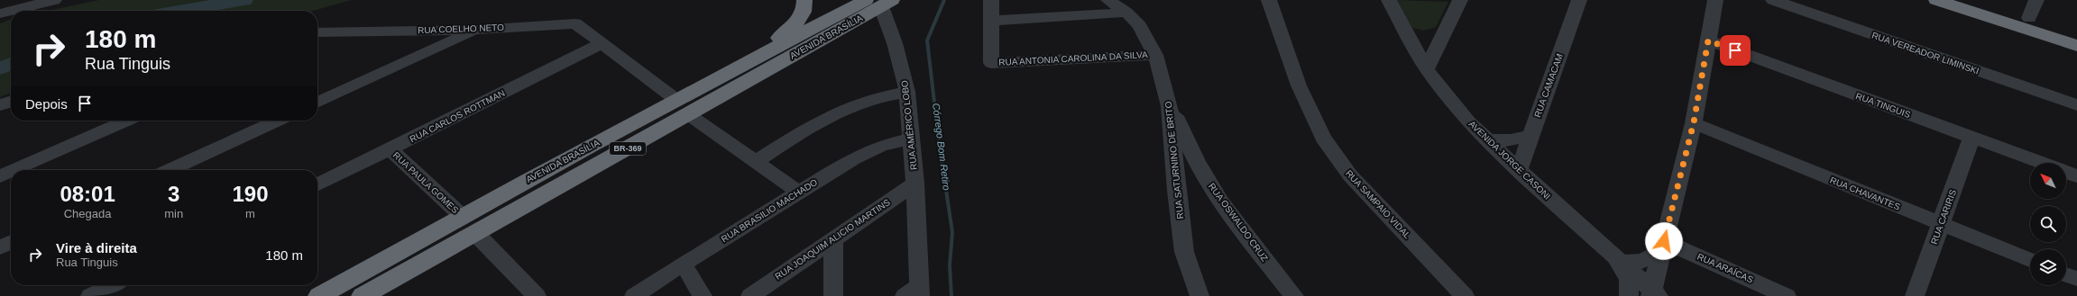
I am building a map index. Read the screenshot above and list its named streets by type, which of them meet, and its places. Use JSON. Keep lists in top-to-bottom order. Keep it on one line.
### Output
{"streets":{"highway":["AVENIDA BRASÍLIA","BR-369"],"street":["RUA COELHO NETO","RUA VEREADOR LIMINSKI","RUA ANTONIA CAROLINA DA SILVA","RUA CAMACAM","RUA TINGUIS","RUA CARLOS ROTTMAN","RUA AMÉRICO LOBO","RUA SATURNINO DE BRITO","AVENIDA JORGE CASONI","RUA PAULA GOMES","RUA CHAVANTES","RUA SAMPAIO VIDAL","RUA BRASILIO MACHADO","RUA CARIRIS","RUA OSWALDO CRUZ","RUA JOAQUIM ALICIO MARTINS","RUA ARAÍCAS"]},"crossings":[["RUA COELHO NETO","RUA CARLOS ROTTMAN"],["AVENIDA BRASÍLIA","RUA AMÉRICO LOBO"],["AVENIDA BRASÍLIA","RUA PAULA GOMES"],["RUA ANTONIA CAROLINA DA SILVA","RUA SATURNINO DE BRITO"],["RUA CAMACAM","AVENIDA JORGE CASONI"],["RUA TINGUIS","RUA CARIRIS"],["RUA CARLOS ROTTMAN","RUA PAULA GOMES"],["RUA AMÉRICO LOBO","RUA BRASILIO MACHADO"],["RUA AMÉRICO LOBO","RUA JOAQUIM ALICIO MARTINS"],["RUA SATURNINO DE BRITO","RUA OSWALDO CRUZ"],["RUA CHAVANTES","RUA CARIRIS"]],"water":["Córrego Bom Retiro"],"north":"top left","page":{"turn":["180 m","Rua Tinguis"],"then":"Depois","eta":["08:01","Chegada","3","min","190","m"],"list":[{"name":"Vire à direita","note":"Rua Tinguis","value":"180 m"}]}}
